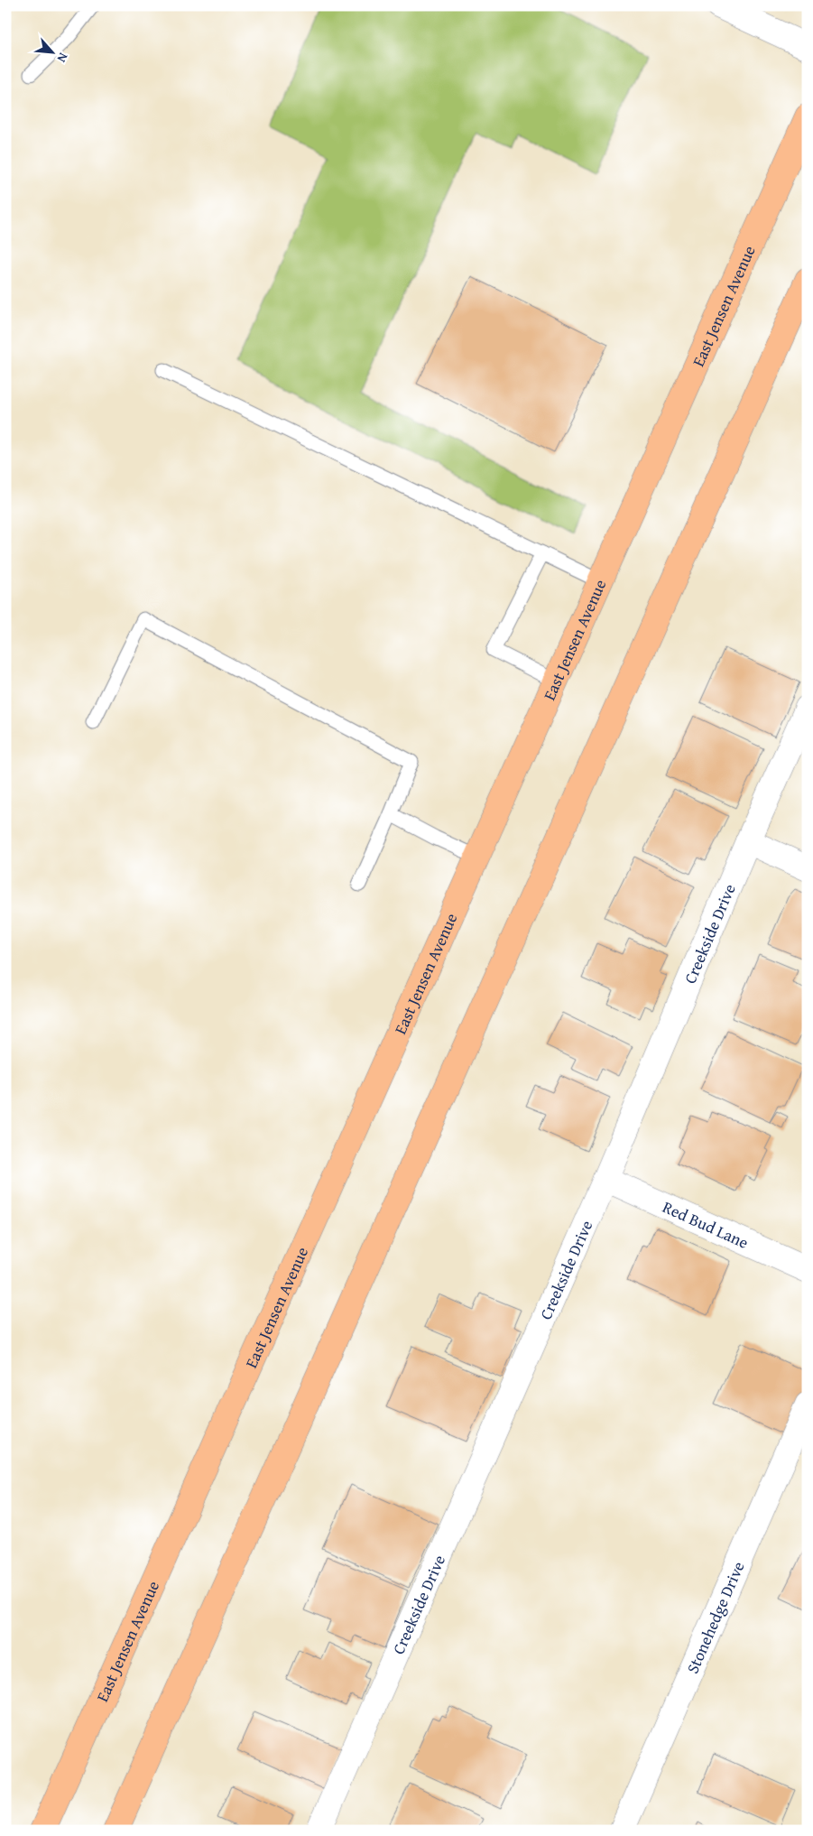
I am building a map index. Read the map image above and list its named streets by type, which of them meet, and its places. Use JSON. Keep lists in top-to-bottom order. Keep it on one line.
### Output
{"streets":{"main road":["East Jensen Avenue"],"street":["Creekside Drive","Red Bud Lane","Stonehedge Drive"]},"crossings":[["Creekside Drive","Red Bud Lane"]],"north":"bottom right"}
